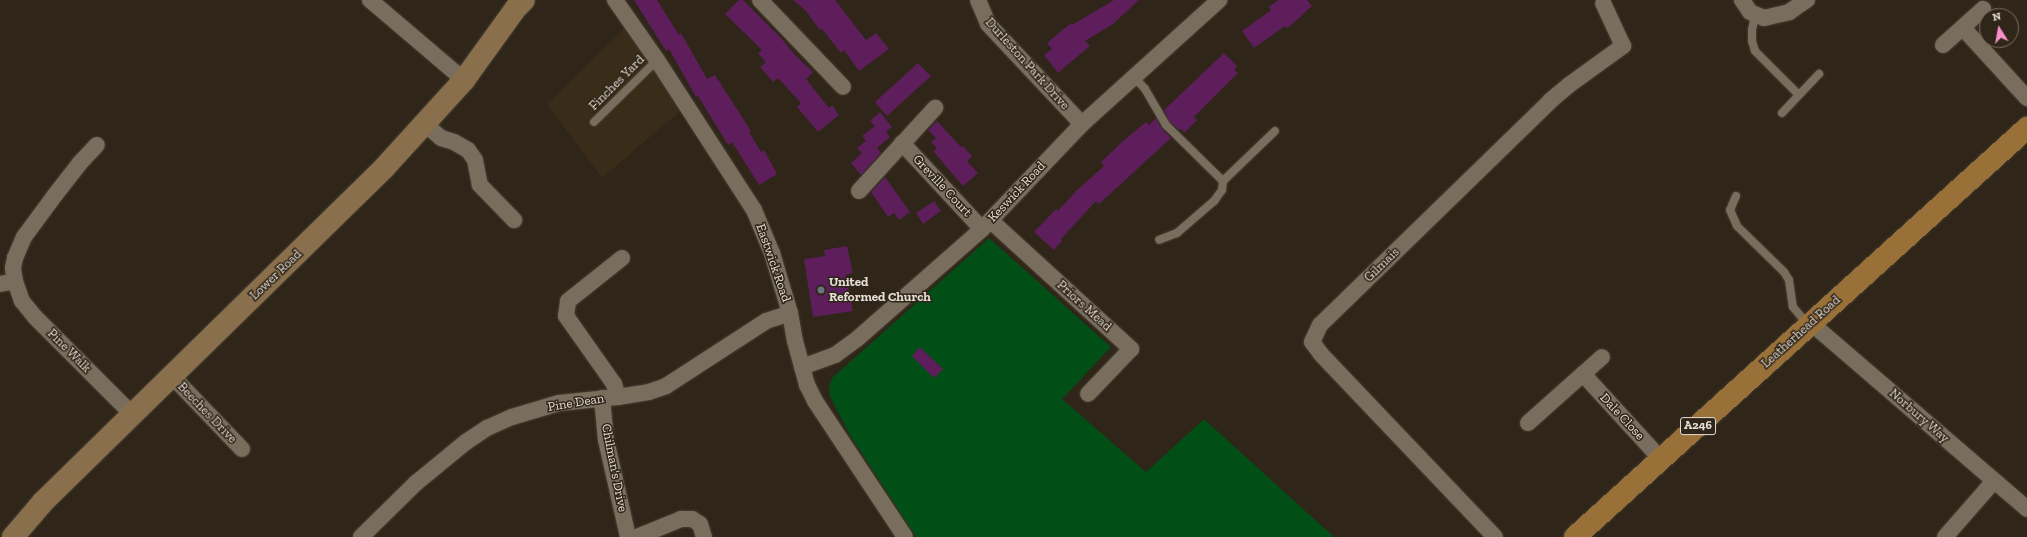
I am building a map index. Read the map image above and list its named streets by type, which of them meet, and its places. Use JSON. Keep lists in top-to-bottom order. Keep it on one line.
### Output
{"streets":{"main road":["Leatherhead Road","A246"],"street":["Durleston Park Drive","Greville Court","Keswick Road","Eastwick Road","Gilmais","Lower Road","Priors Mead","Pine Walk","Pine Dean","Beeches Drive","Norbury Way","Dale Close","Chilman's Drive"],"lane":["Finches Yard"]},"crossings":[["Durleston Park Drive","Keswick Road"],["Finches Yard","Eastwick Road"],["Greville Court","Keswick Road"],["Greville Court","Priors Mead"],["Keswick Road","Eastwick Road"],["Keswick Road","Priors Mead"],["Eastwick Road","Pine Dean"],["Lower Road","Pine Walk"],["Lower Road","Beeches Drive"],["Leatherhead Road","Norbury Way"],["Leatherhead Road","Dale Close"],["Pine Dean","Chilman's Drive"]],"places":["United Reformed Church"],"north":"top"}
